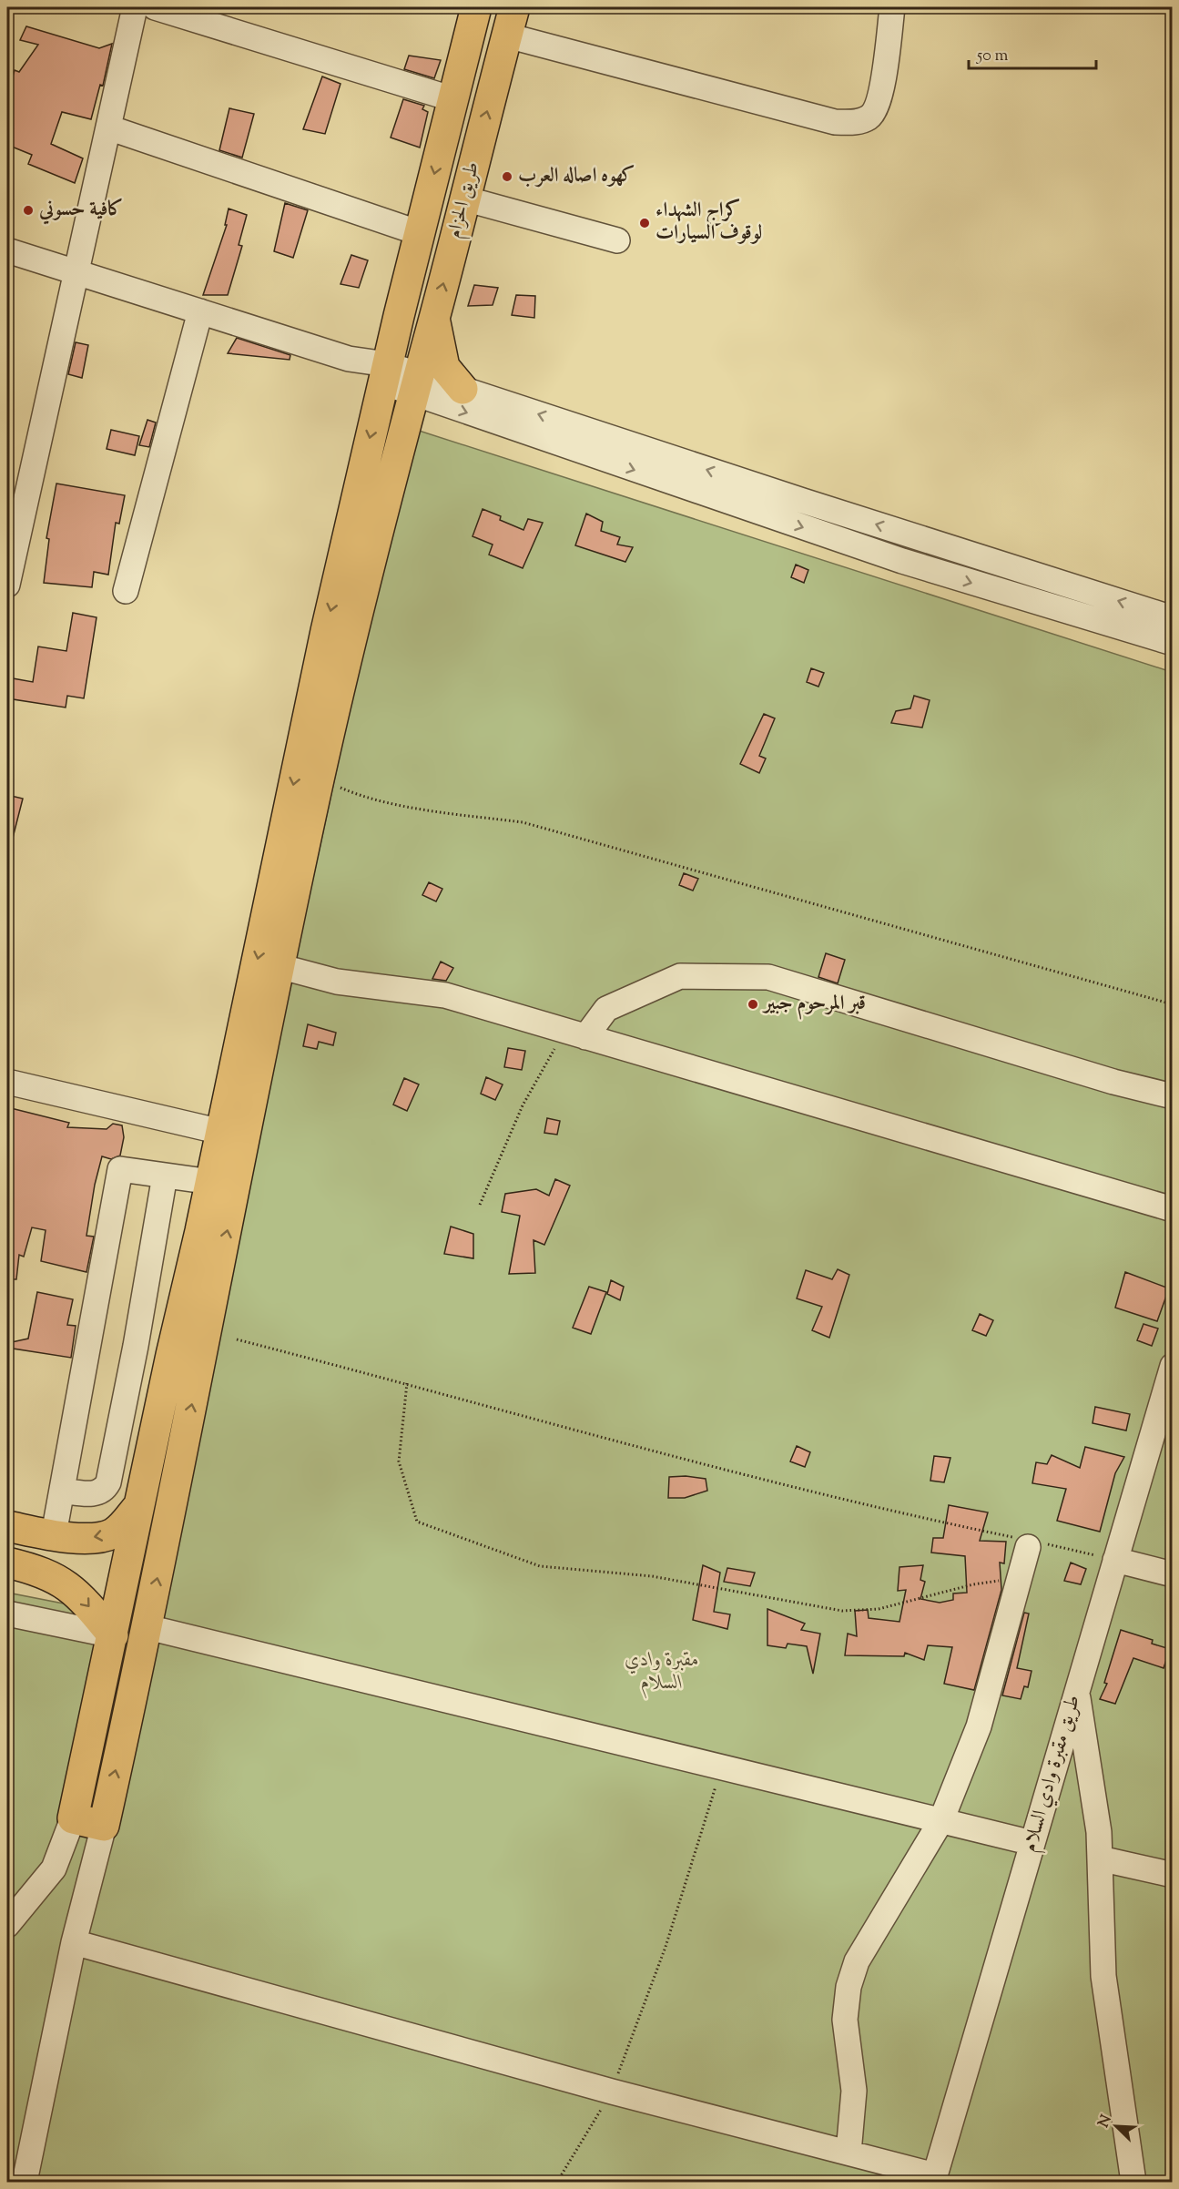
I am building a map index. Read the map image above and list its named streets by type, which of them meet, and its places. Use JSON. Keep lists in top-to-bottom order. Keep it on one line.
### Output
{"streets":{"main road":["طريق الحزام"],"street":["طريق مقبرة وادي السلام"]},"parks":["مقبرة وادي السلام"],"places":["كهوه اصاله العرب","كافية حسوني","كراج الشهداء لوقوف السيارات","قبر المرحوم جبير"],"scale_bar":"50 m","north":"top left"}
